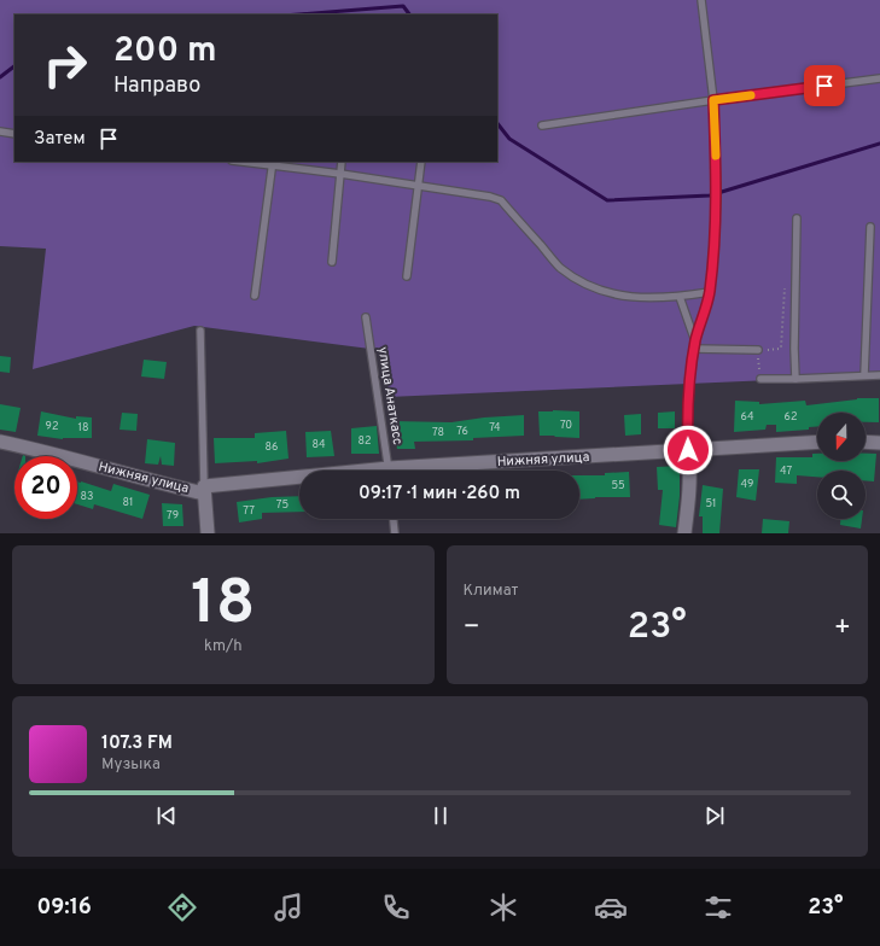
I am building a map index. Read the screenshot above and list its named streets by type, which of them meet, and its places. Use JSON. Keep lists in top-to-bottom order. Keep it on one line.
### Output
{"streets":{"street":["Нижняя улица"],"lane":["улица Анаткасс"]},"house_numbers":["64","62","70","92","18","74","76","78","82","84","86","47","49","55","83","81","51","75","77","79"],"north":"bottom","page":{"turn":["200 m","Направо"],"then":"Затем","limit":"20","trip":"09:17 · 1 мин · 260 m","tile":[["18","km/h"],"Климат"],"heat":["−","23°","+"],"song":["107.3 FM","Музыка"],"tabs":["09:16","23°"]}}
